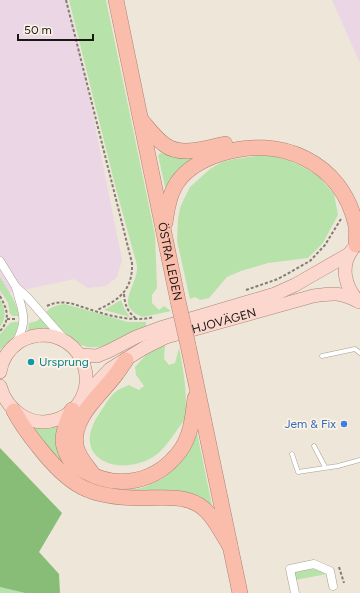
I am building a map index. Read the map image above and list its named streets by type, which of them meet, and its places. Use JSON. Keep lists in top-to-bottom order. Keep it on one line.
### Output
{"streets":{"highway":["ÖSTRA LEDEN"],"main road":["HJOVÄGEN"]},"places":["Ursprung","Jem & Fix"],"scale_bar":"50 m"}
